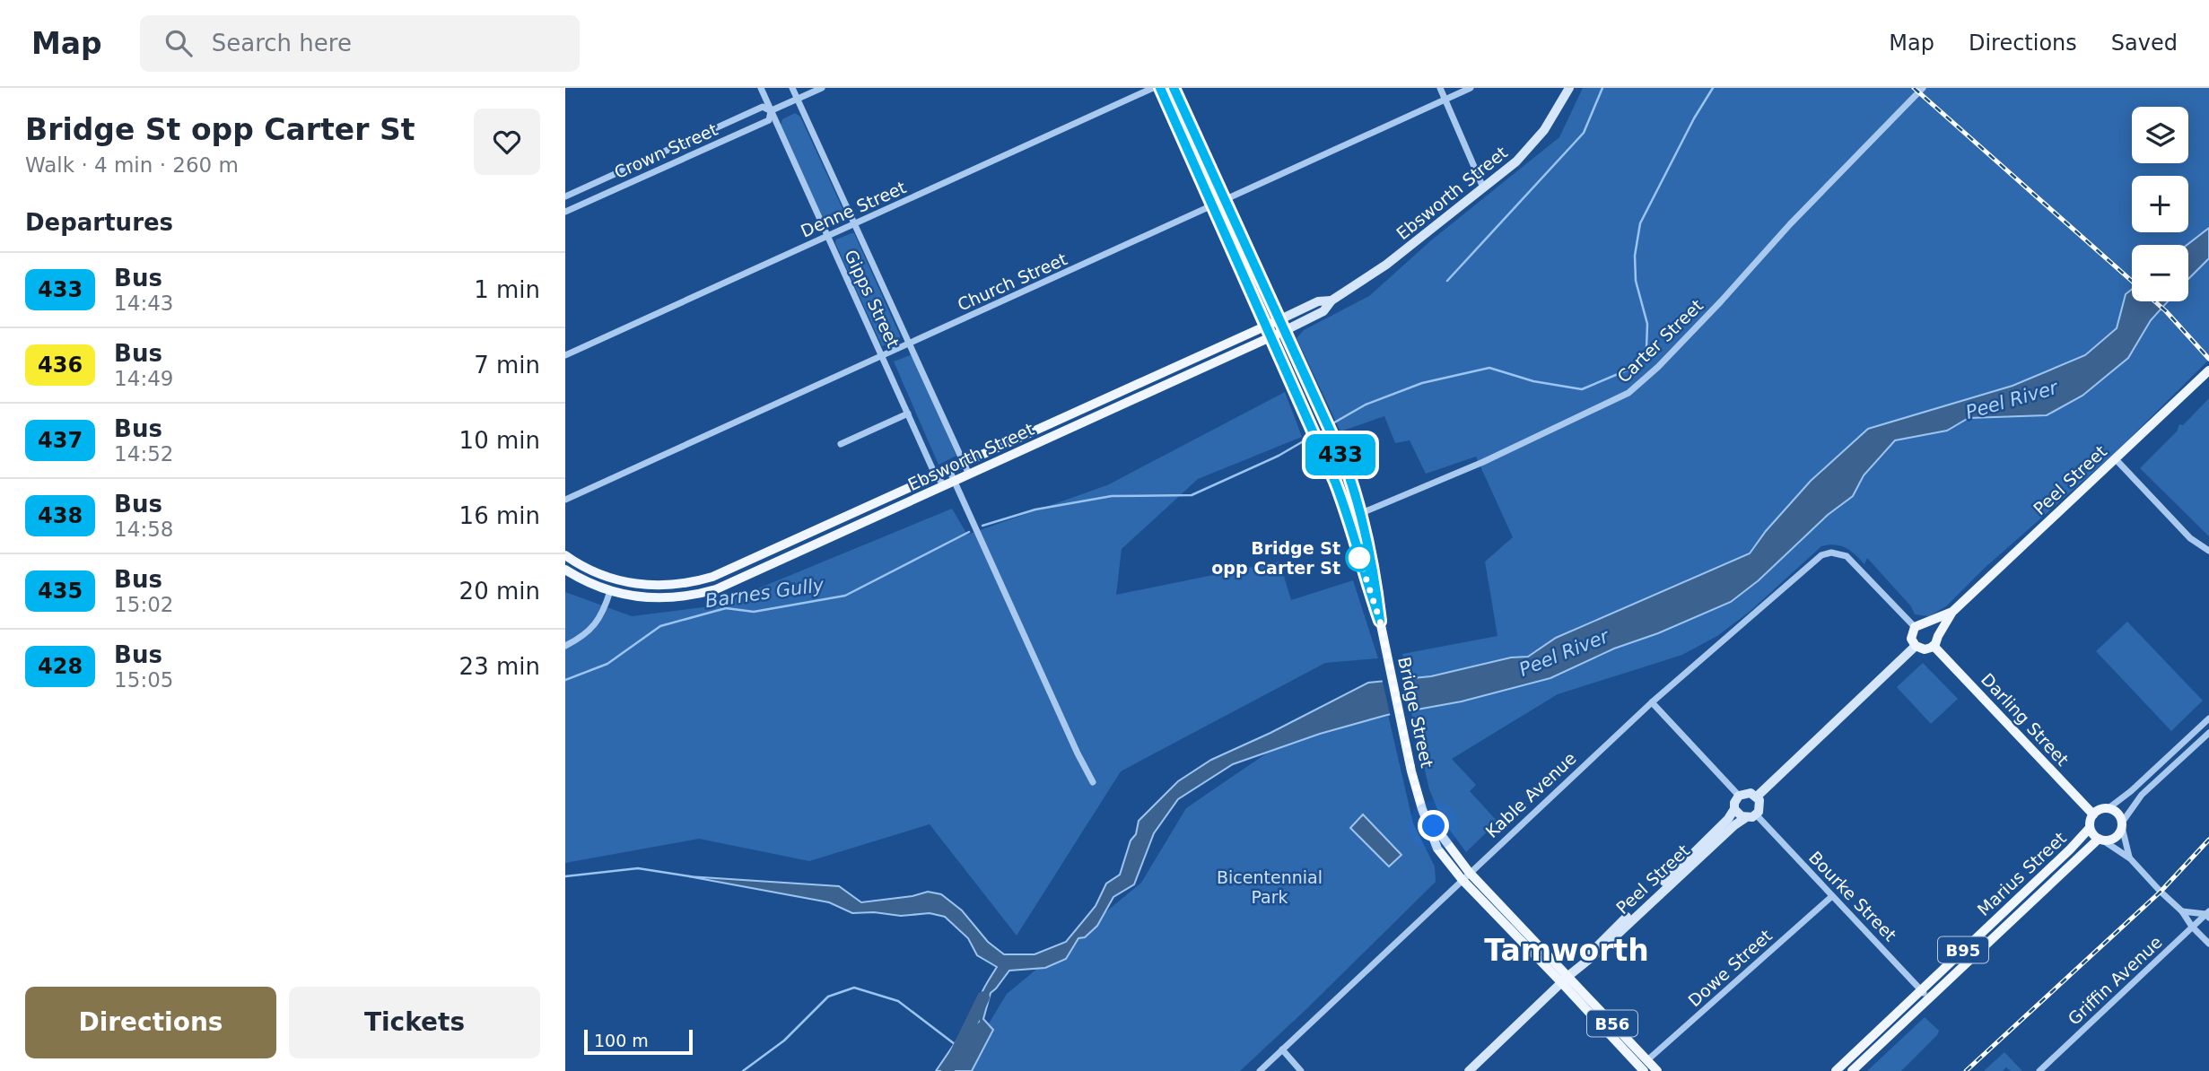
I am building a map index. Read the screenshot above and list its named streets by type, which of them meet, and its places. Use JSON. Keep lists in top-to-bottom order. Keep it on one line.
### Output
{"streets":{"main road":["Ebsworth Street","Peel Street","Bridge Street","Darling Street","Marius Street","B95","B56"],"street":["Crown Street","Denne Street","Church Street","Gipps Street","Carter Street","Kable Avenue","Bourke Street","Dowe Street","Griffin Avenue"]},"crossings":[["Crown Street","Gipps Street"],["Ebsworth Street","Gipps Street"],["Ebsworth Street","Bridge Street"],["Denne Street","Gipps Street"],["Church Street","Gipps Street"],["Church Street","Bridge Street"],["Carter Street","Bridge Street"],["Peel Street","Darling Street"],["Peel Street","Kable Avenue"],["Peel Street","Bourke Street"],["Peel Street","B56"],["Bridge Street","Kable Avenue"],["Bridge Street","B56"],["Darling Street","Kable Avenue"],["Darling Street","Marius Street"],["Darling Street","B95"],["Kable Avenue","B56"],["Marius Street","Bourke Street"],["Marius Street","B95"],["Bourke Street","Dowe Street"],["Dowe Street","B56"]],"districts":["Tamworth"],"water":["Peel River","Barnes Gully"],"parks":["Bicentennial Park"],"places":["Bridge St opp Carter St"],"lines":["bus line 433"],"scale_bar":"100 m","page":{"header":"Map","search":"Search here","nav":["Map","Directions","Saved"],"heading":[["Bridge St opp Carter St","Walk · 4 min · 260 m"],"Departures"],"on_map":"433","map_buttons":["+","−"],"list":[{"mark":"433","name":"Bus","note":"14:43","value":"1 min"},{"mark":"436","name":"Bus","note":"14:49","value":"7 min"},{"mark":"437","name":"Bus","note":"14:52","value":"10 min"},{"mark":"438","name":"Bus","note":"14:58","value":"16 min"},{"mark":"435","name":"Bus","note":"15:02","value":"20 min"},{"mark":"428","name":"Bus","note":"15:05","value":"23 min"}],"buttons":["Directions","Tickets"],"scale":"100 m"}}
